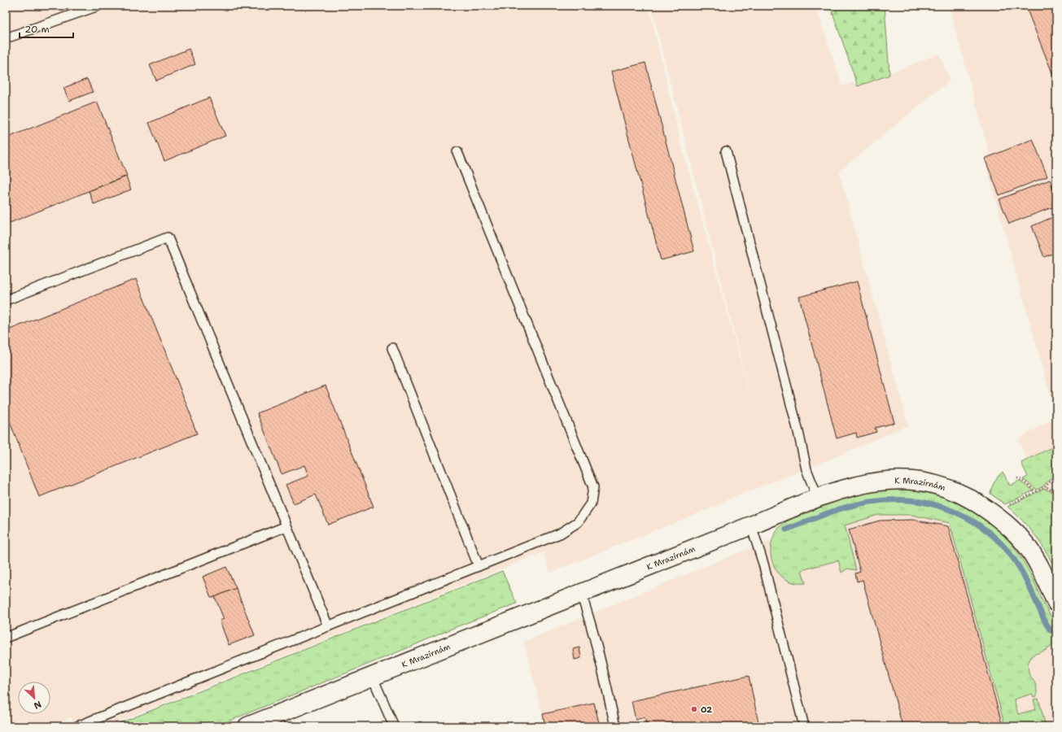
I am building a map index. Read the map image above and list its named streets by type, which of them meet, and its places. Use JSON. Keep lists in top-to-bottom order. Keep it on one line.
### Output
{"streets":{"street":["K Mrazírnám"]},"places":["O2"],"scale_bar":"20 m","north":"bottom right"}
